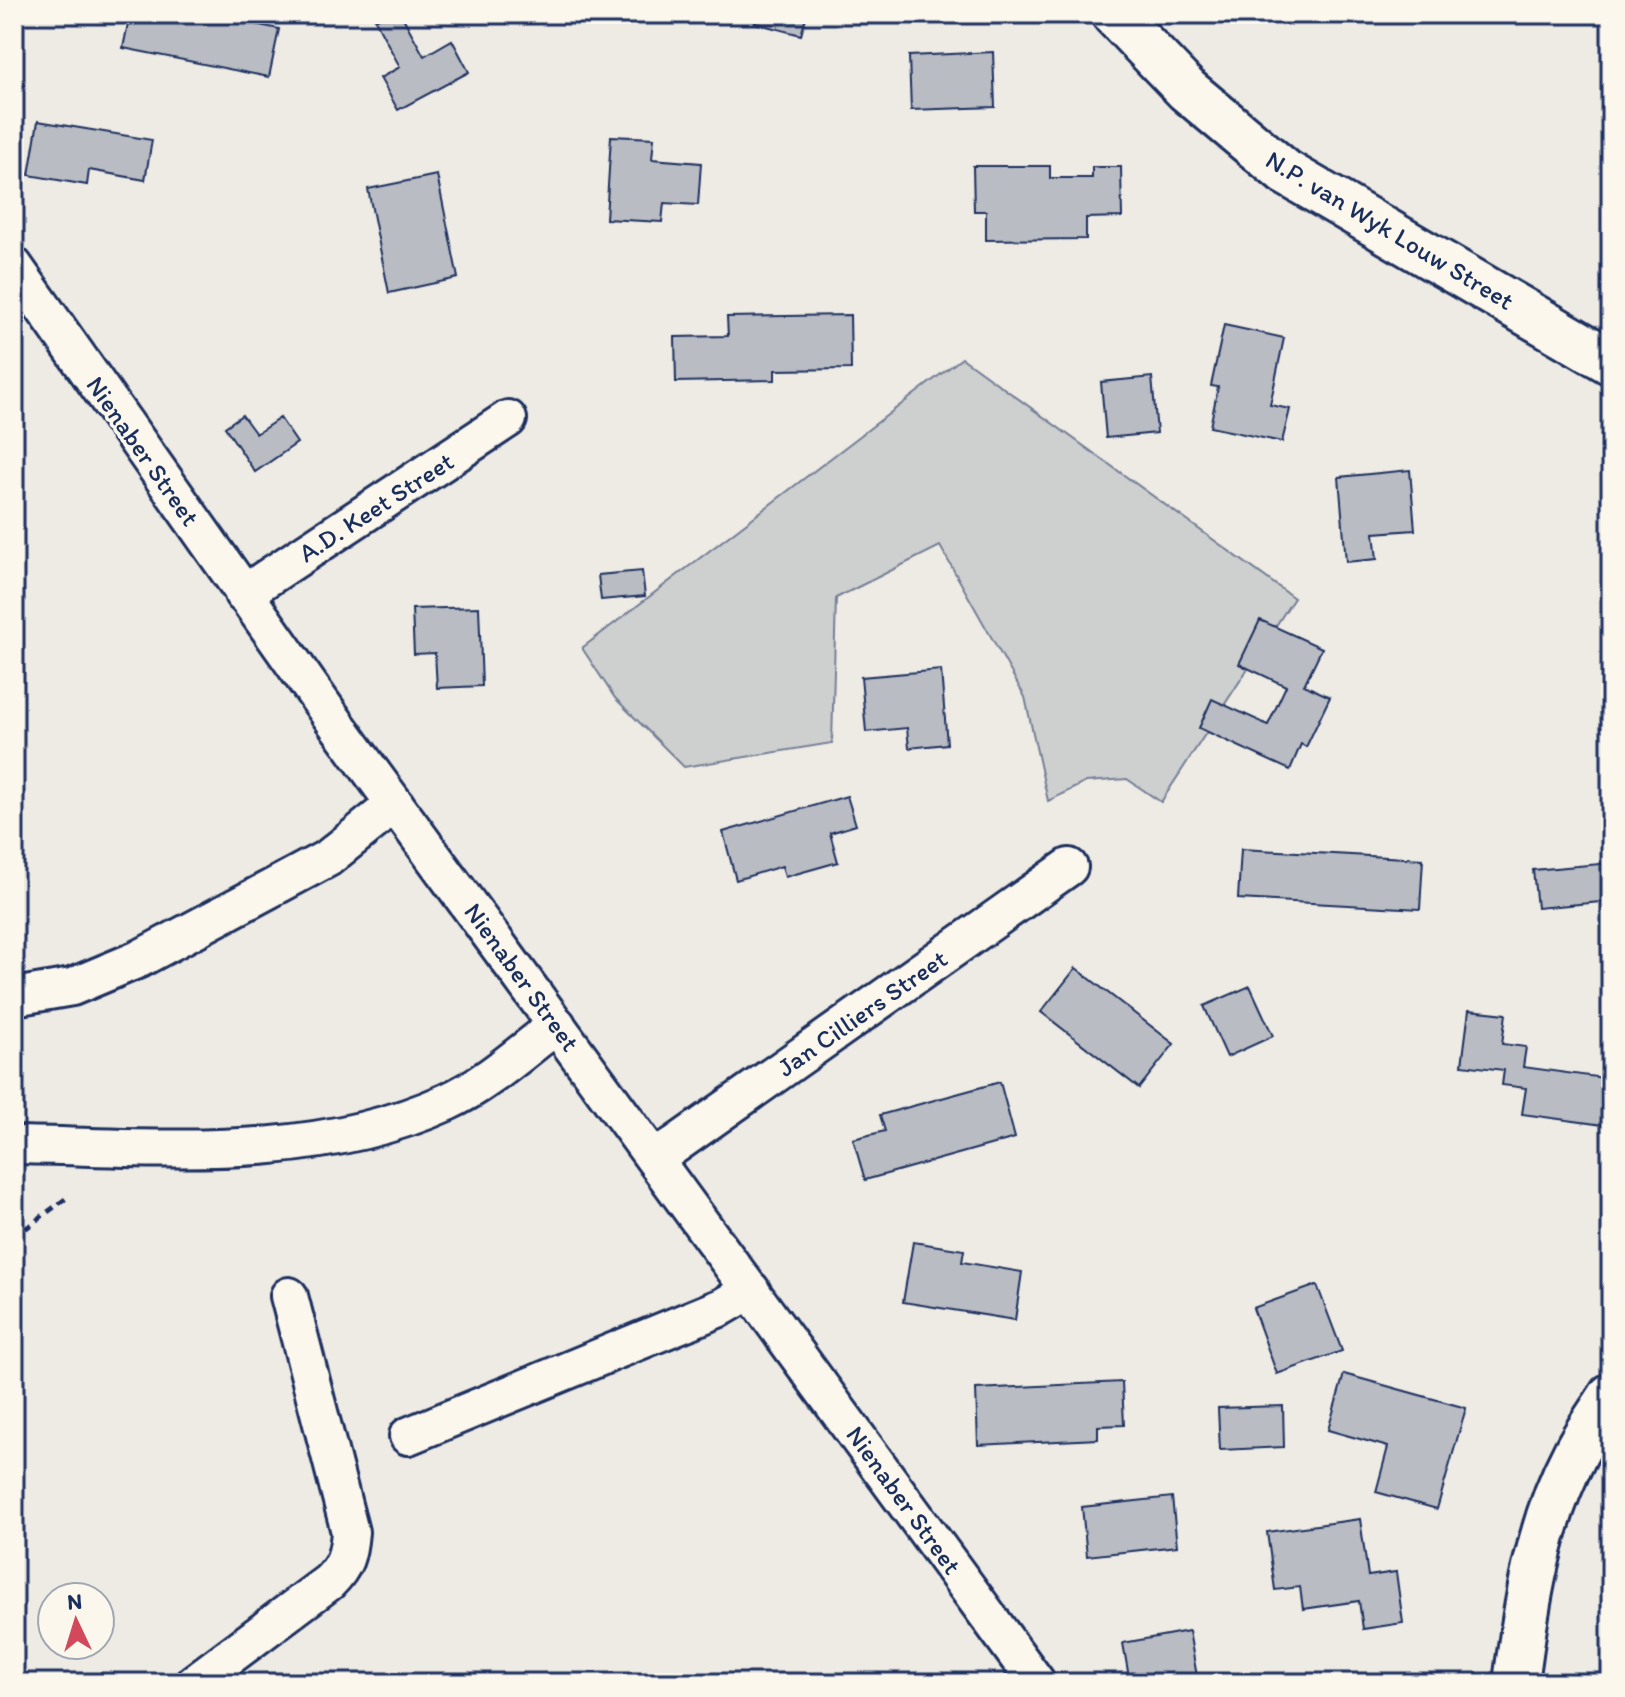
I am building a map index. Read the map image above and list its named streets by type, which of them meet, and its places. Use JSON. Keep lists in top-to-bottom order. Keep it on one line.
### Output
{"streets":{"street":["N.P. van Wyk Louw Street","Nienaber Street","A.D. Keet Street","Jan Cilliers Street"]},"crossings":[["Nienaber Street","A.D. Keet Street"],["Nienaber Street","Jan Cilliers Street"]],"north":"top"}
